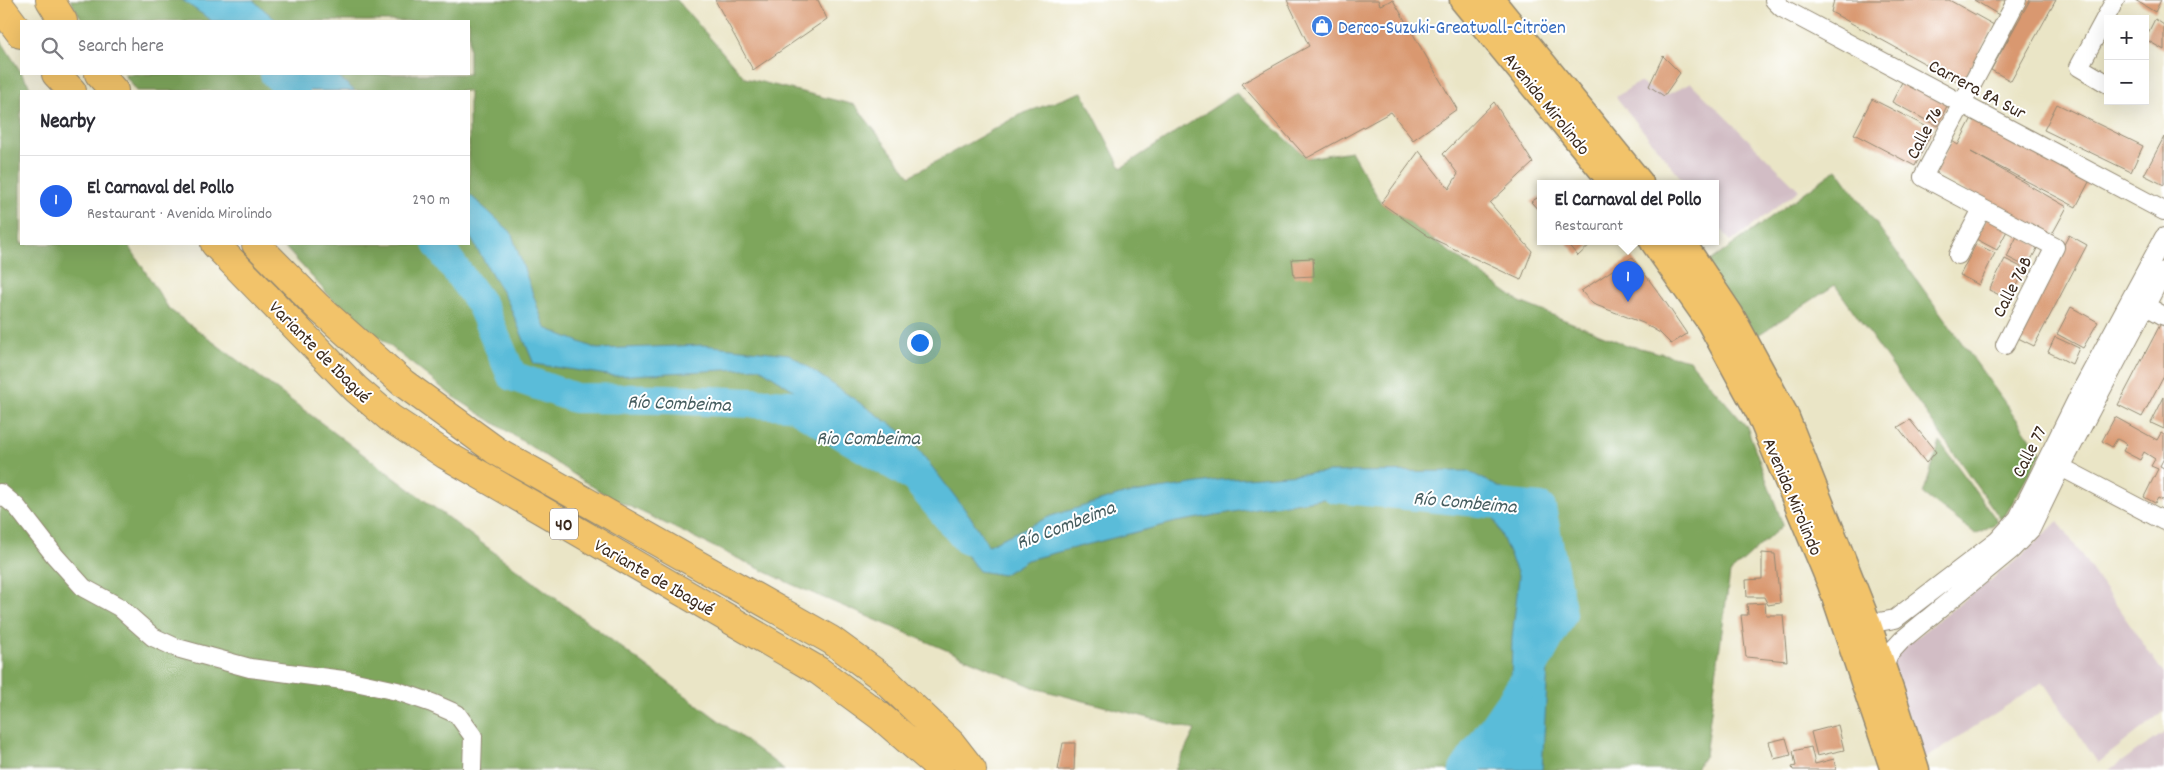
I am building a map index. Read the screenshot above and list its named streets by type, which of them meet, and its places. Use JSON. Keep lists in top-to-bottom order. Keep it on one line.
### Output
{"streets":{"highway":["Variante de Ibagué","40"],"main road":["Avenida Mirolindo"],"street":["Carrera 8A Sur","Calle 76","Calle 76B","Calle 77"]},"crossings":[["Carrera 8A Sur","Calle 76"],["Avenida Mirolindo","Calle 77"],["Calle 76","Calle 76B"]],"water":["Río Combeima","Rio Combeima"],"places":{"shop":["Derco-Suzuki-Greatwall-Citröen"]},"page":{"map_buttons":["+","−"],"search":"Search here","heading":"Nearby","list":[{"mark":"1","name":"El Carnaval del Pollo","note":"Restaurant · Avenida Mirolindo","value":"290 m"}],"popup":["El Carnaval del Pollo","Restaurant"],"pins":"1"}}
